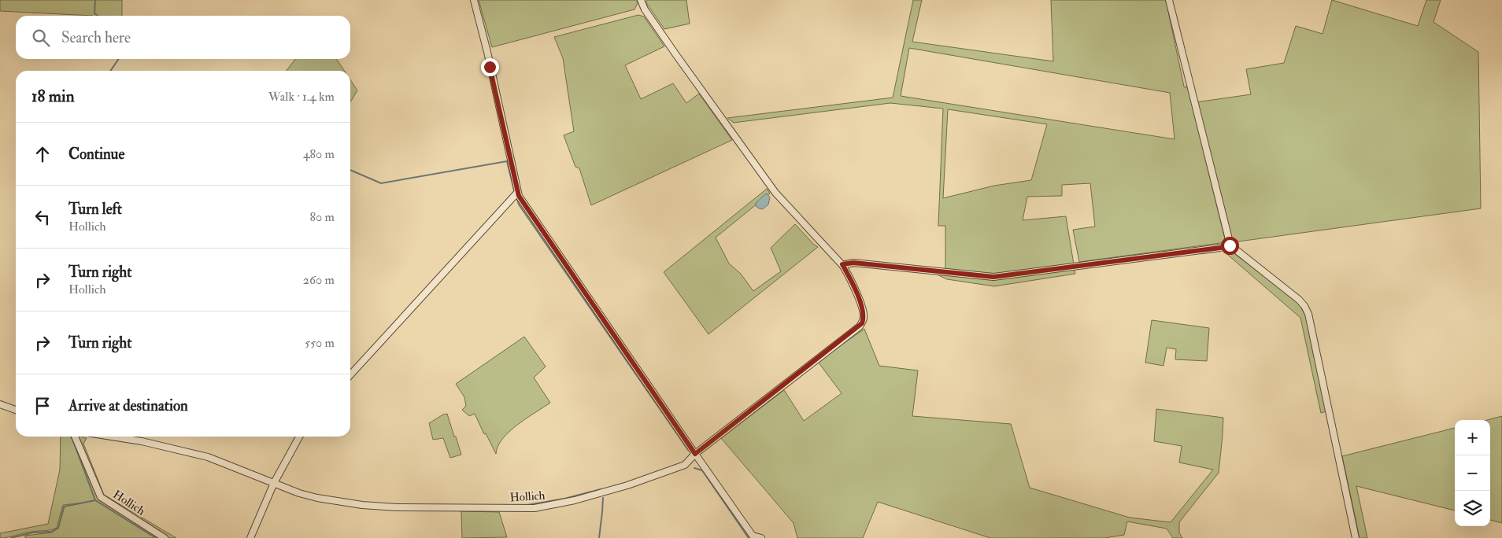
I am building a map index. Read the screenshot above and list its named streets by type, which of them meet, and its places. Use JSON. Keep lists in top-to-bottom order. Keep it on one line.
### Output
{"streets":{"street":["Hollich"]},"page":{"search":"Search here","heading":["18 min","Walk · 1.4 km"],"list":[["Continue","480 m"],["Turn left","Hollich","80 m"],["Turn right","Hollich","260 m"],["Turn right","550 m"],"Arrive at destination"],"map_buttons":["+","−"]}}
